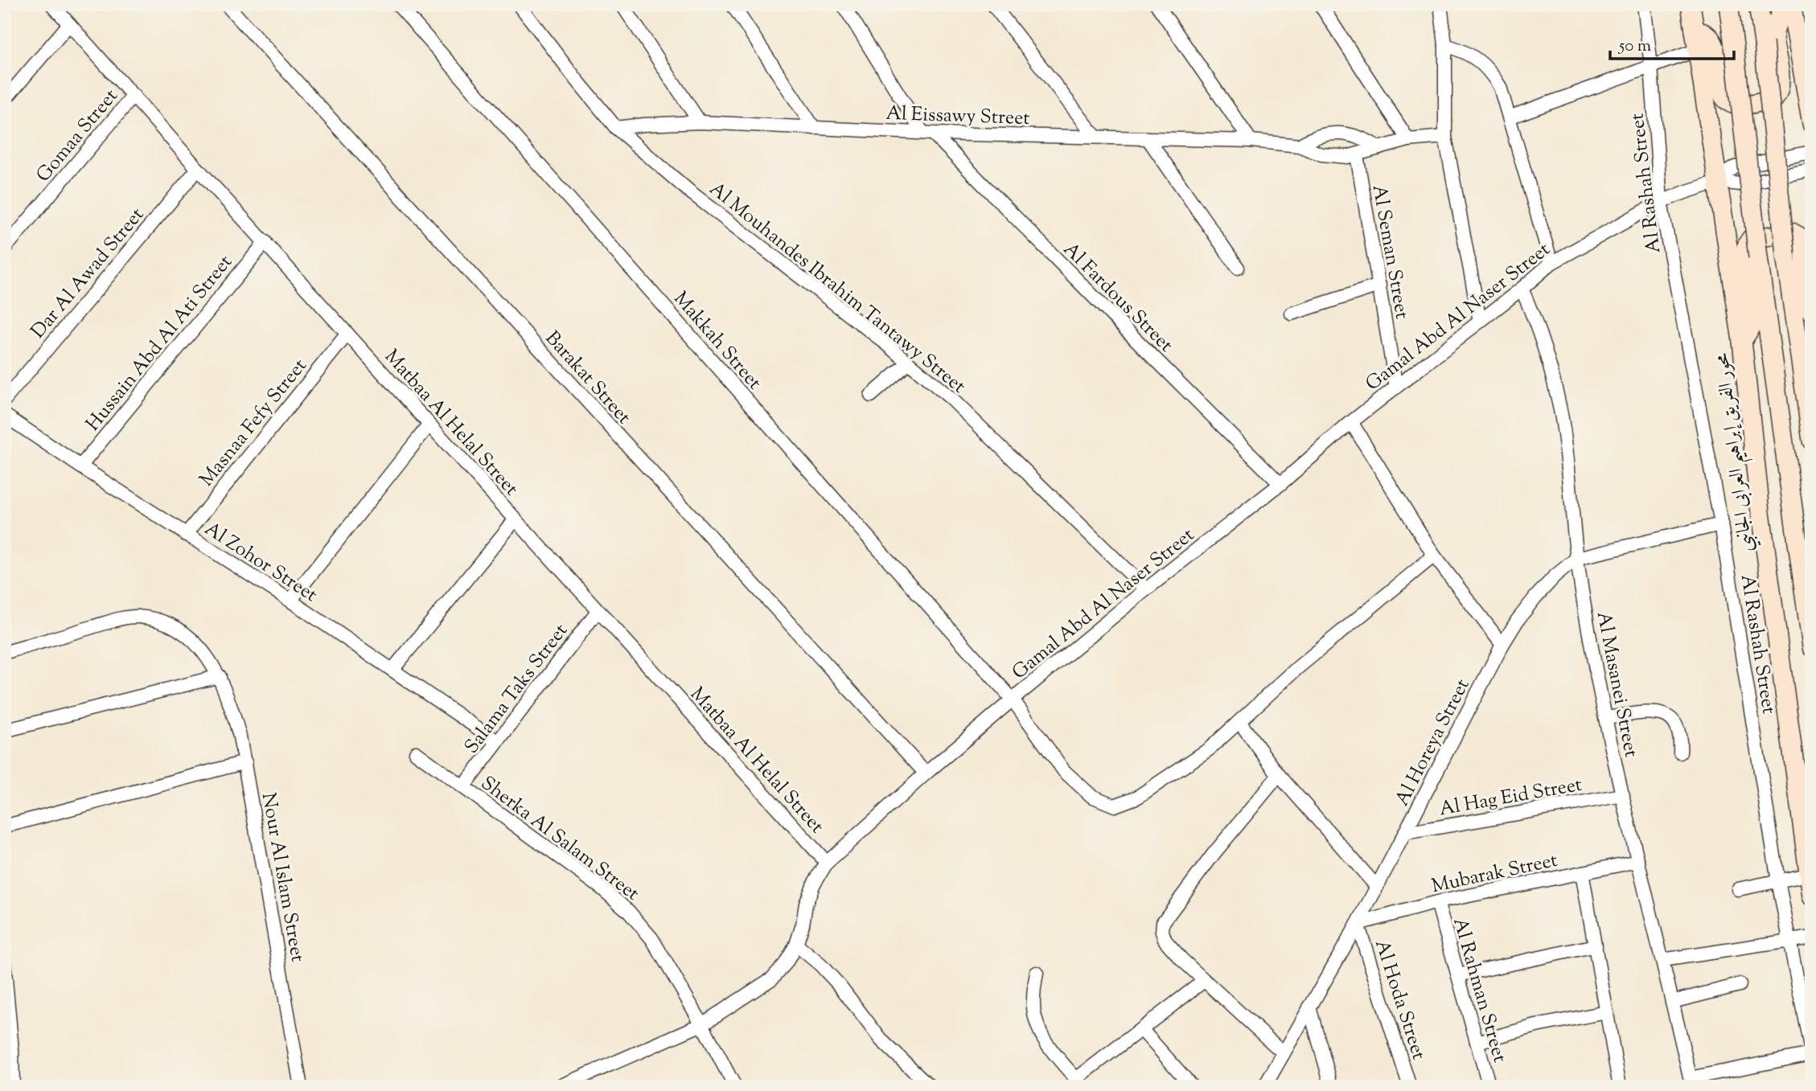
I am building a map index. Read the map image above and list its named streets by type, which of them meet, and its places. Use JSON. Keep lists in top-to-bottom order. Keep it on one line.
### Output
{"streets":{"street":["Al Eissawy Street","Gomaa Street","Al Rashah Street","Al Seman Street","Dar Al Awad Street","Al Mouhandes Ibrahim Tantawy Street","Al Fardous Street","Gamal Abd Al Naser Street","Makkah Street","Hussain Abd Al Ati Street","Barakat Street","Masnaa Fefy Street","Matbaa Al Helal Street","محور الفريق إبراهيم العرابى الجانبي","Al Zohor Street","Al Masanei Street","Salama Taks Street","Al Horeya Street","Al Hag Eid Street","Sherka Al Salam Street","Mubarak Street","Nour Al Islam Street","Al Rahman Street","Al Hoda Street"]},"crossings":[["Al Eissawy Street","Al Seman Street"],["Al Eissawy Street","Al Mouhandes Ibrahim Tantawy Street"],["Al Eissawy Street","Al Fardous Street"],["Gomaa Street","Matbaa Al Helal Street"],["Al Rashah Street","Gamal Abd Al Naser Street"],["Al Rashah Street","Al Horeya Street"],["Al Seman Street","Gamal Abd Al Naser Street"],["Dar Al Awad Street","Matbaa Al Helal Street"],["Al Mouhandes Ibrahim Tantawy Street","Gamal Abd Al Naser Street"],["Al Fardous Street","Gamal Abd Al Naser Street"],["Gamal Abd Al Naser Street","Makkah Street"],["Gamal Abd Al Naser Street","Barakat Street"],["Gamal Abd Al Naser Street","Matbaa Al Helal Street"],["Gamal Abd Al Naser Street","محور الفريق إبراهيم العرابى الجانبي"],["Gamal Abd Al Naser Street","Al Masanei Street"],["Gamal Abd Al Naser Street","Sherka Al Salam Street"],["Hussain Abd Al Ati Street","Matbaa Al Helal Street"],["Hussain Abd Al Ati Street","Al Zohor Street"],["Masnaa Fefy Street","Matbaa Al Helal Street"],["Masnaa Fefy Street","Al Zohor Street"],["Matbaa Al Helal Street","Salama Taks Street"],["Al Zohor Street","Salama Taks Street"],["Al Masanei Street","Al Horeya Street"],["Al Masanei Street","Al Hag Eid Street"],["Al Masanei Street","Mubarak Street"],["Salama Taks Street","Sherka Al Salam Street"],["Al Horeya Street","Al Hag Eid Street"],["Al Horeya Street","Mubarak Street"],["Al Horeya Street","Al Hoda Street"],["Mubarak Street","Al Rahman Street"],["Mubarak Street","Al Hoda Street"]],"scale_bar":"50 m"}
